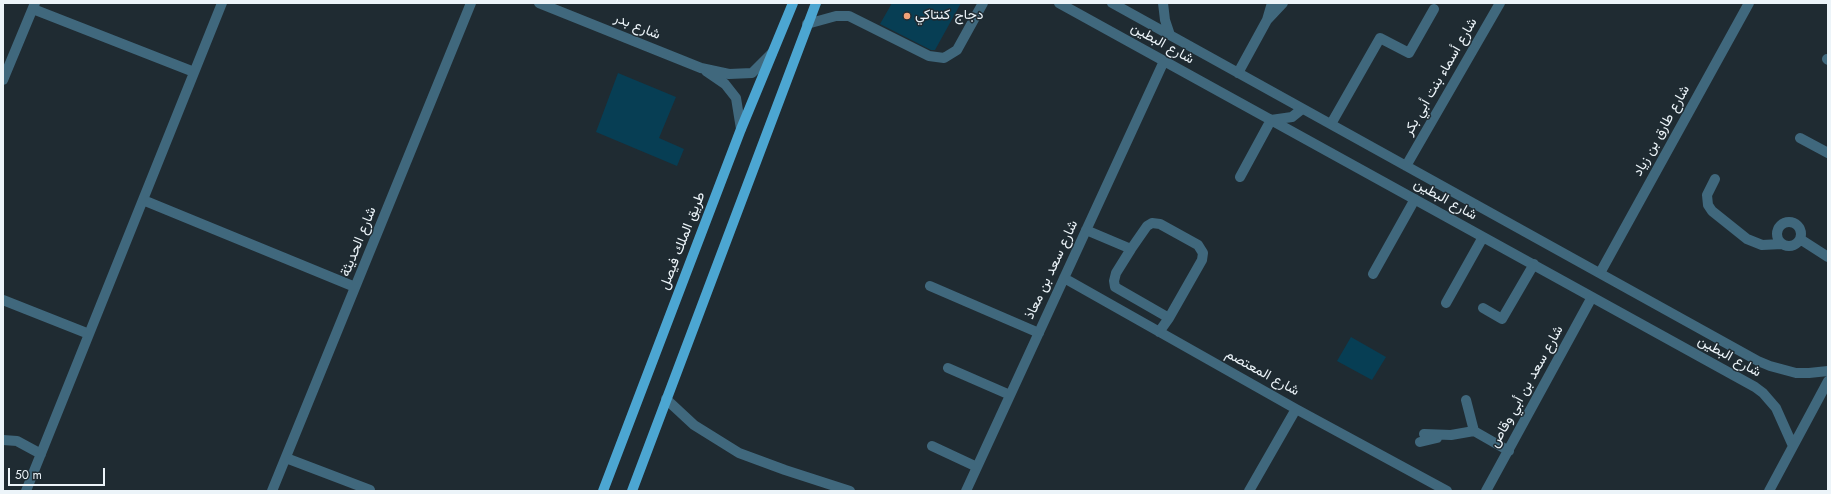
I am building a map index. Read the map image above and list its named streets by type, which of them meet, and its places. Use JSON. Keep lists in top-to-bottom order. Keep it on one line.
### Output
{"streets":{"main road":["طريق الملك فيصل"],"street":["شارع بدر","شارع البطين","شارع أسماء بنت أبي بكر","شارع طارق بن زياد","شارع الحديثة","شارع سعد بن معاذ","شارع المعتصم","شارع سعد بن أبي وقاص"]},"crossings":[["شارع بدر","طريق الملك فيصل"],["شارع البطين","شارع أسماء بنت أبي بكر"],["شارع البطين","شارع طارق بن زياد"],["شارع البطين","شارع سعد بن معاذ"],["شارع البطين","شارع سعد بن أبي وقاص"],["شارع سعد بن معاذ","شارع المعتصم"]],"places":["دجاج كنتاكي"],"scale_bar":"50 m"}
